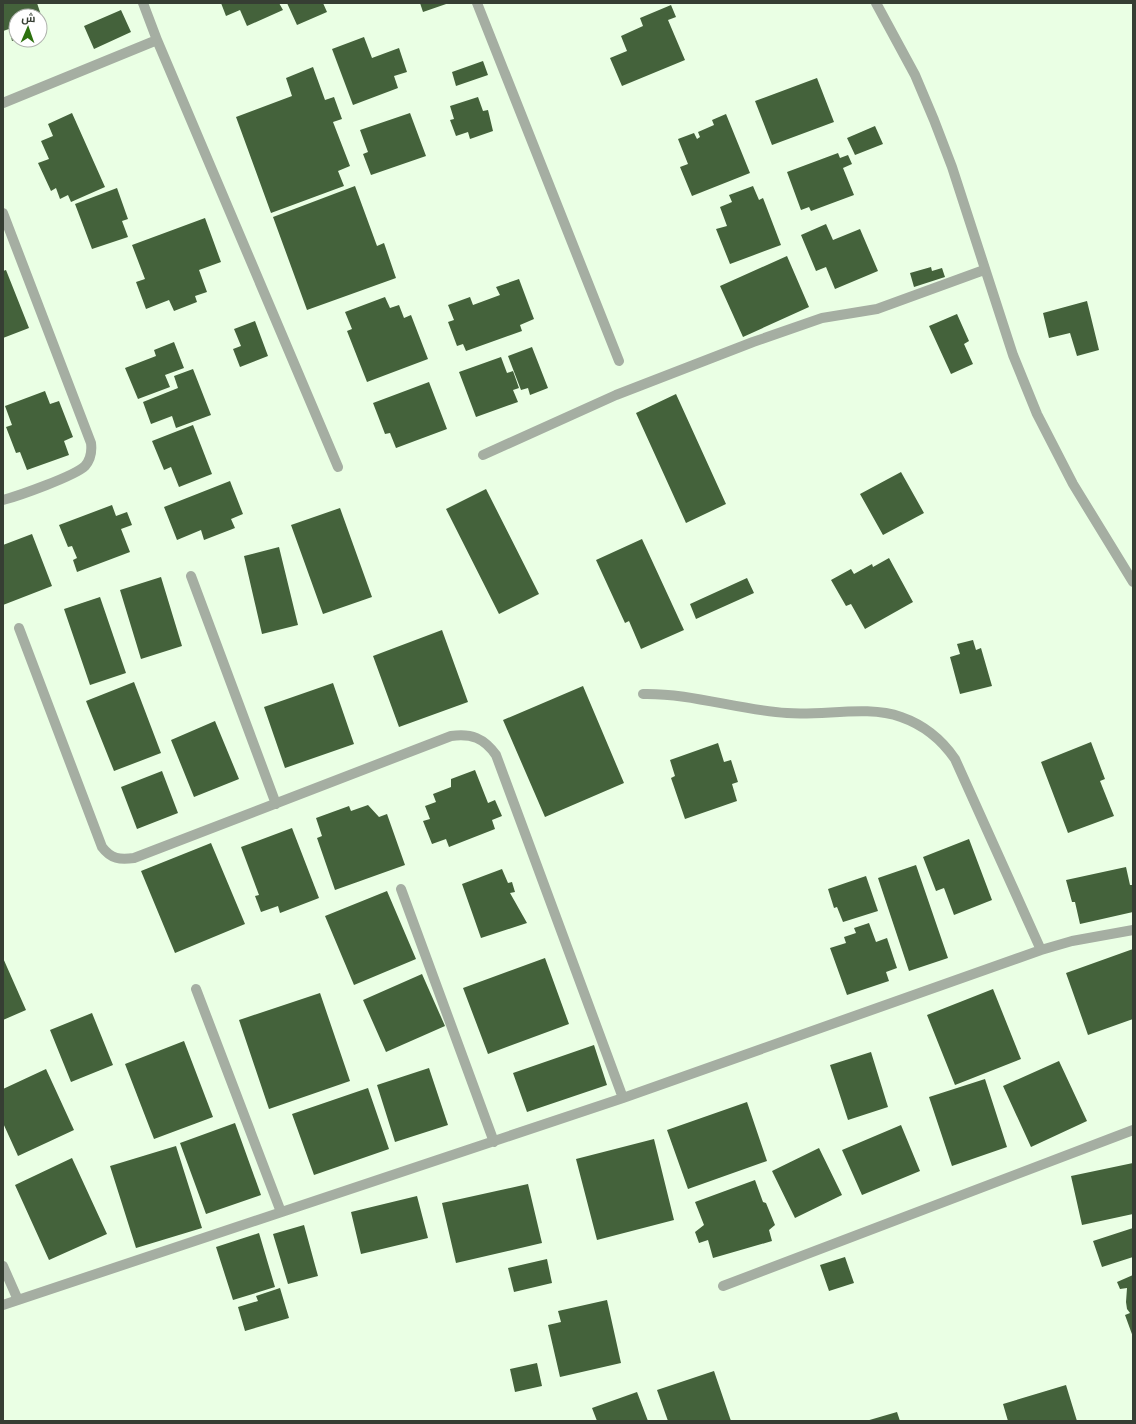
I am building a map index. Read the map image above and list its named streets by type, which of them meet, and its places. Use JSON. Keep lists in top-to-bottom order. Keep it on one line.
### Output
{"north":"top"}
